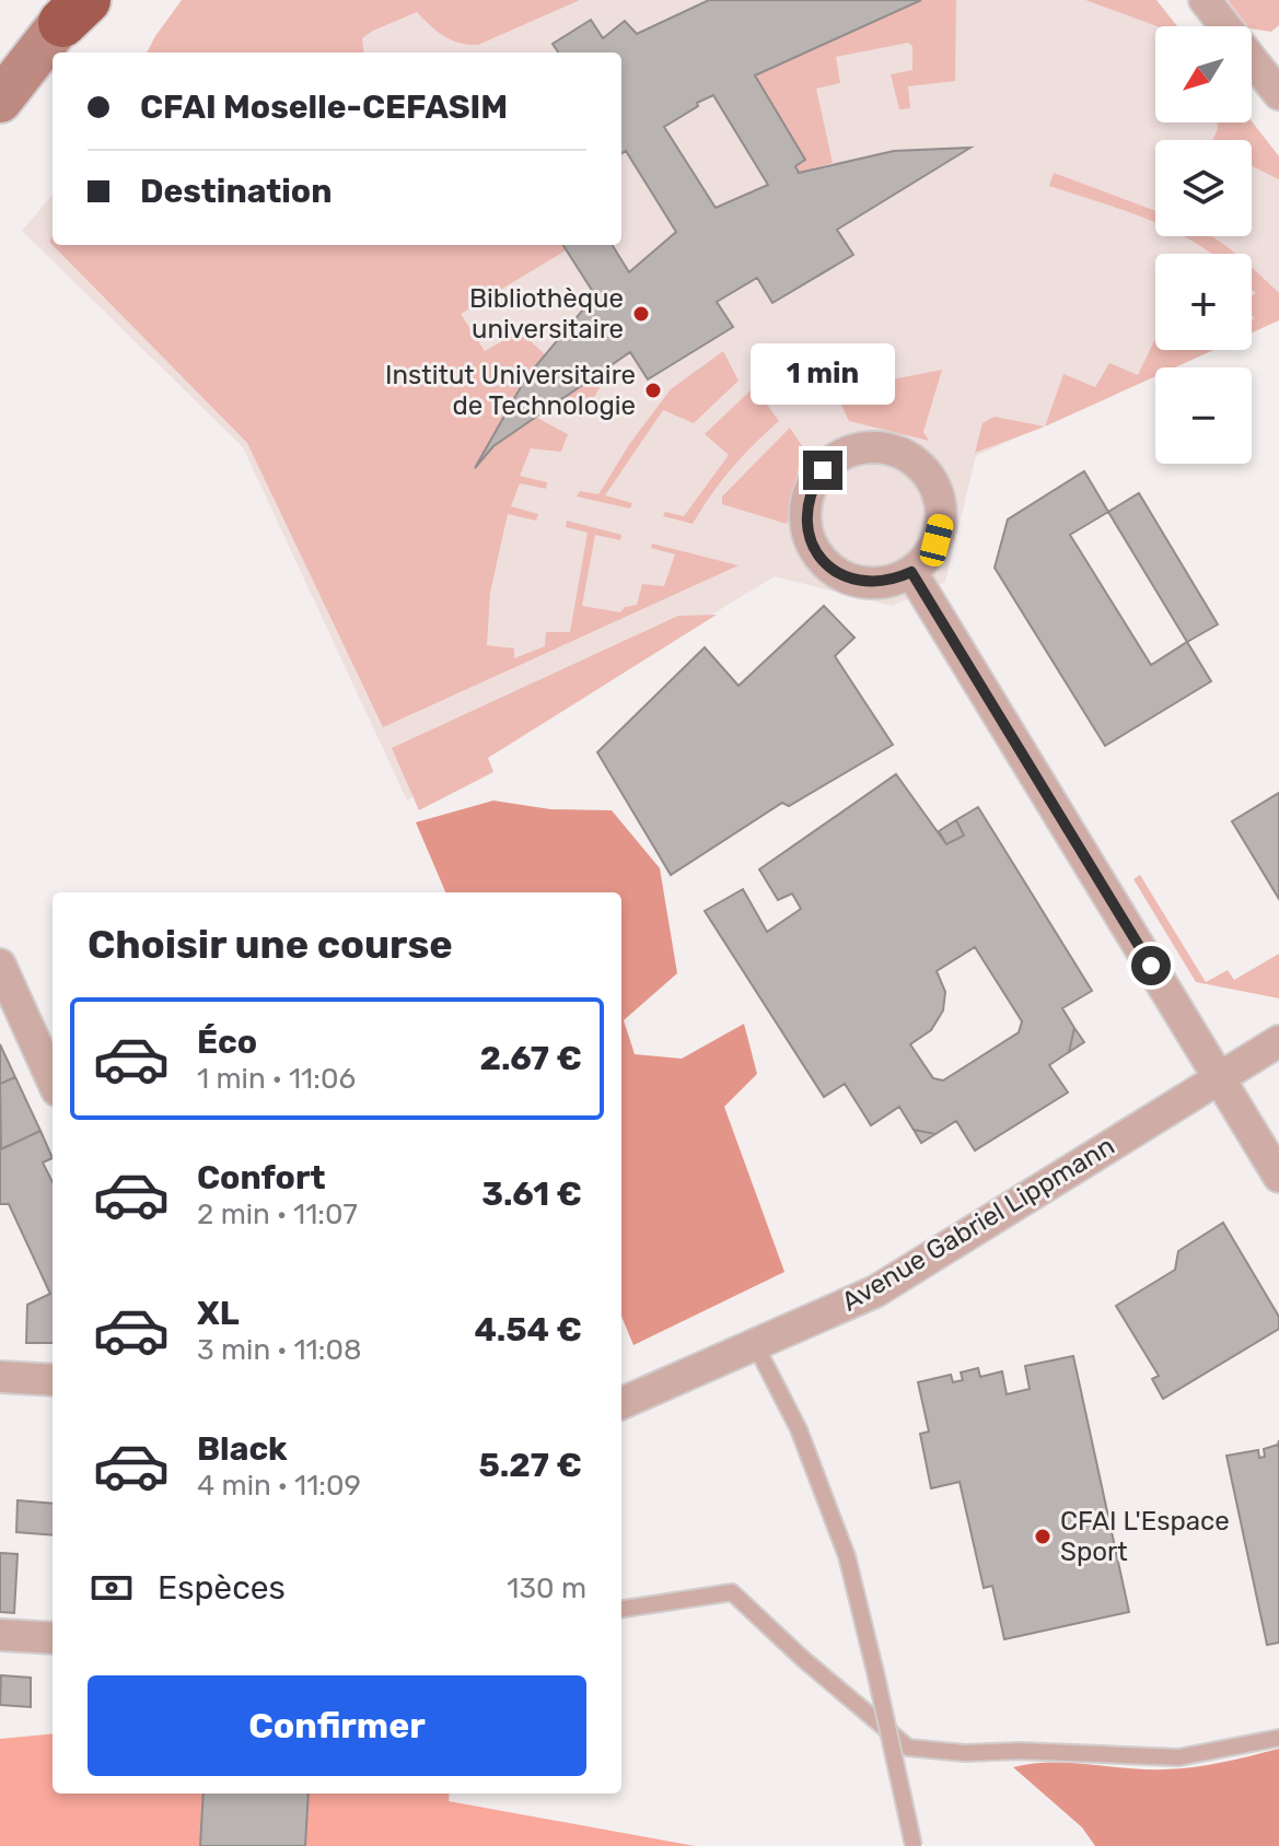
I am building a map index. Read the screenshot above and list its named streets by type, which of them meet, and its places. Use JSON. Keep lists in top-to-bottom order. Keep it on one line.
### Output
{"streets":{"street":["Avenue Gabriel Lippmann"]},"places":["Bibliothèque universitaire","Institut Universitaire de Technologie","CFAI L'Espace Sport"],"north":"bottom left","page":{"map_buttons":["+","−"],"banner":["CFAI Moselle-CEFASIM","Destination"],"bubble":"1 min","heading":"Choisir une course","list":[{"name":"Éco","note":"1 min · 11:06","value":"2.67 €"},{"name":"Confort","note":"2 min · 11:07","value":"3.61 €"},{"name":"XL","note":"3 min · 11:08","value":"4.54 €"},{"name":"Black","note":"4 min · 11:09","value":"5.27 €"}],"pay":["Espèces","130 m"],"buttons":"Confirmer"}}
